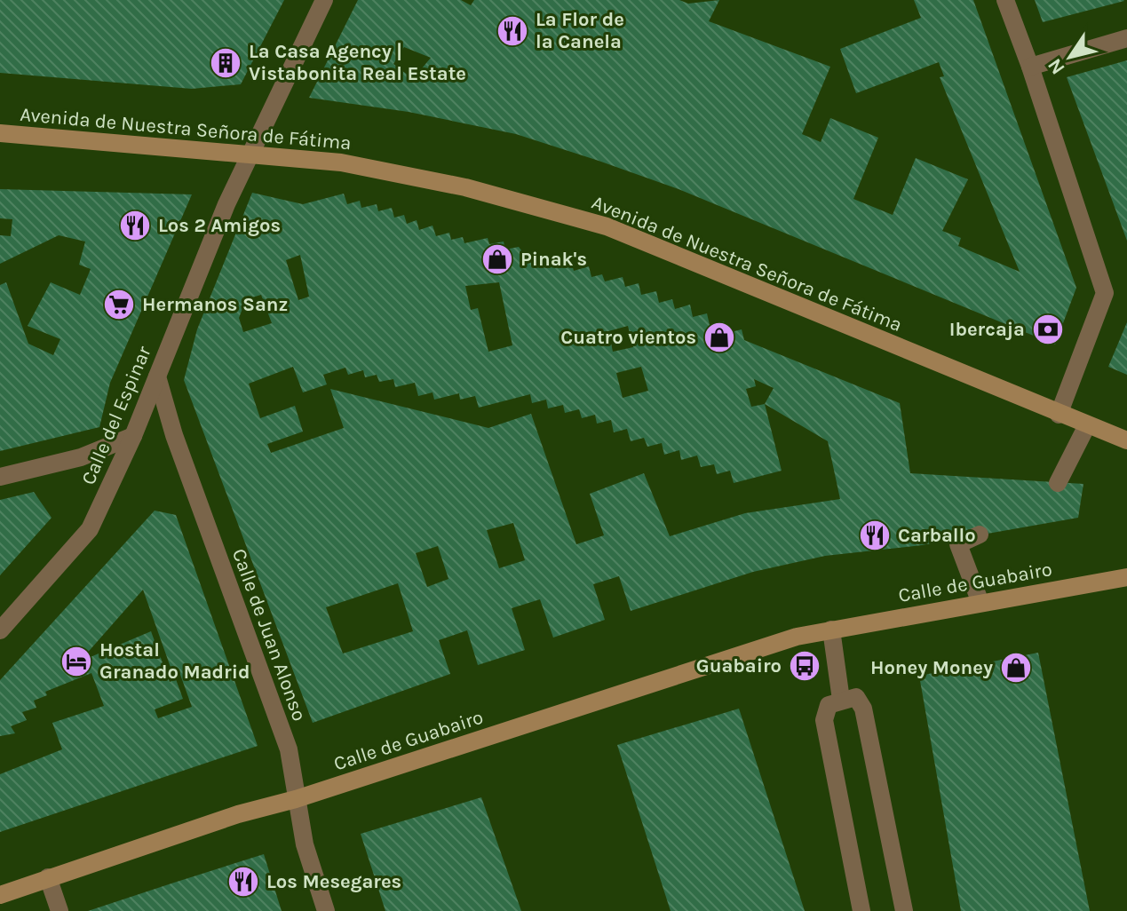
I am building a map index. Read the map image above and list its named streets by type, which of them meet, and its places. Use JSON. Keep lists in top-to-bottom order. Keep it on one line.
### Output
{"streets":{"street":["Avenida de Nuestra Señora de Fátima","Calle del Espinar","Calle de Guabairo","Calle de Juan Alonso"]},"crossings":[["Avenida de Nuestra Señora de Fátima","Calle del Espinar"],["Calle del Espinar","Calle de Juan Alonso"],["Calle de Guabairo","Calle de Juan Alonso"]],"places":{"restaurant":["La Flor de la Canela","Los 2 Amigos","Carballo","Los Mesegares"],"building":["La Casa Agency | Vistabonita Real Estate"],"shop":["Pinak's","Cuatro vientos","Honey Money"],"supermarket":["Hermanos Sanz"],"bank":["Ibercaja"],"hotel":["Hostal Granado Madrid"],"bus stop":["Guabairo"]},"north":"bottom left"}
